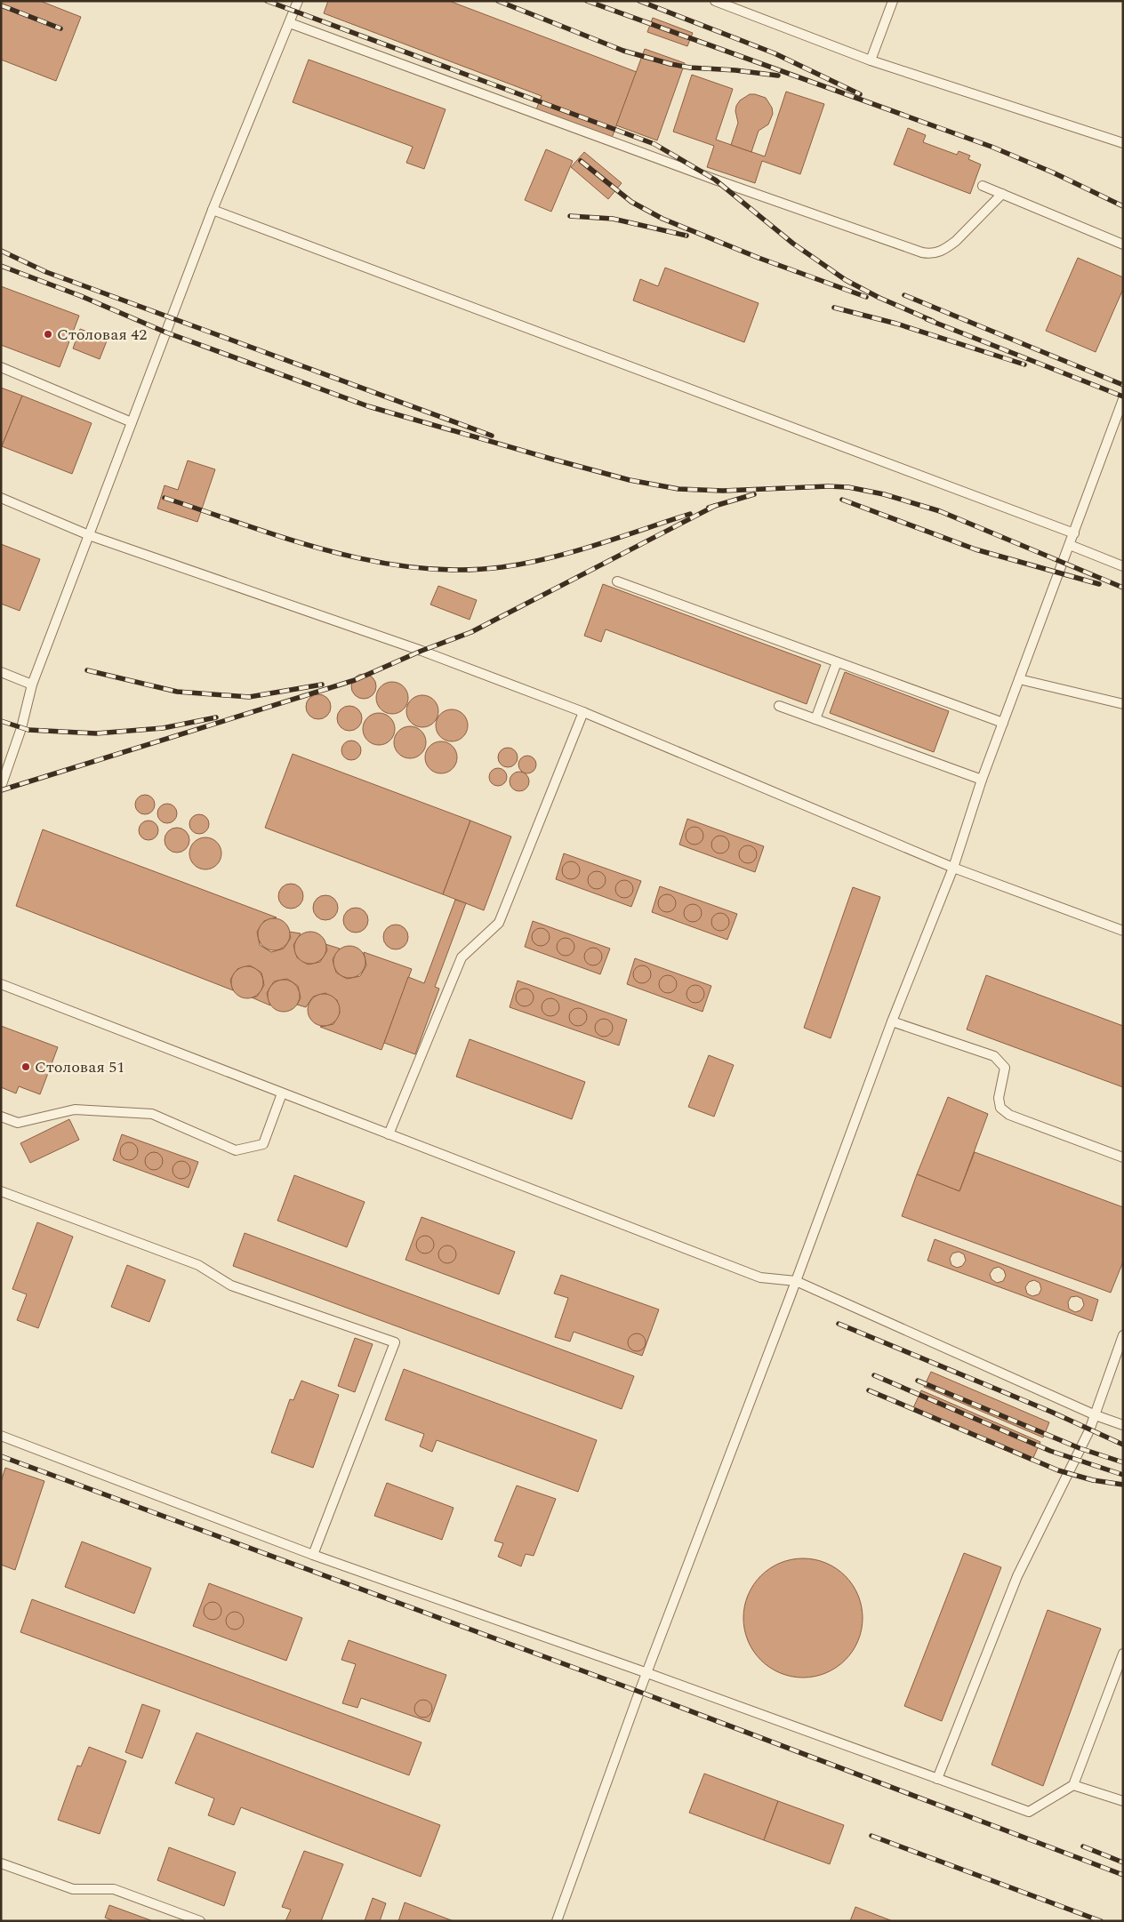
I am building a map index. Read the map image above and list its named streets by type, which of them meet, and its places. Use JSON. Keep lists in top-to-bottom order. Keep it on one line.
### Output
{"places":["Столовая 42","Столовая 51"]}
